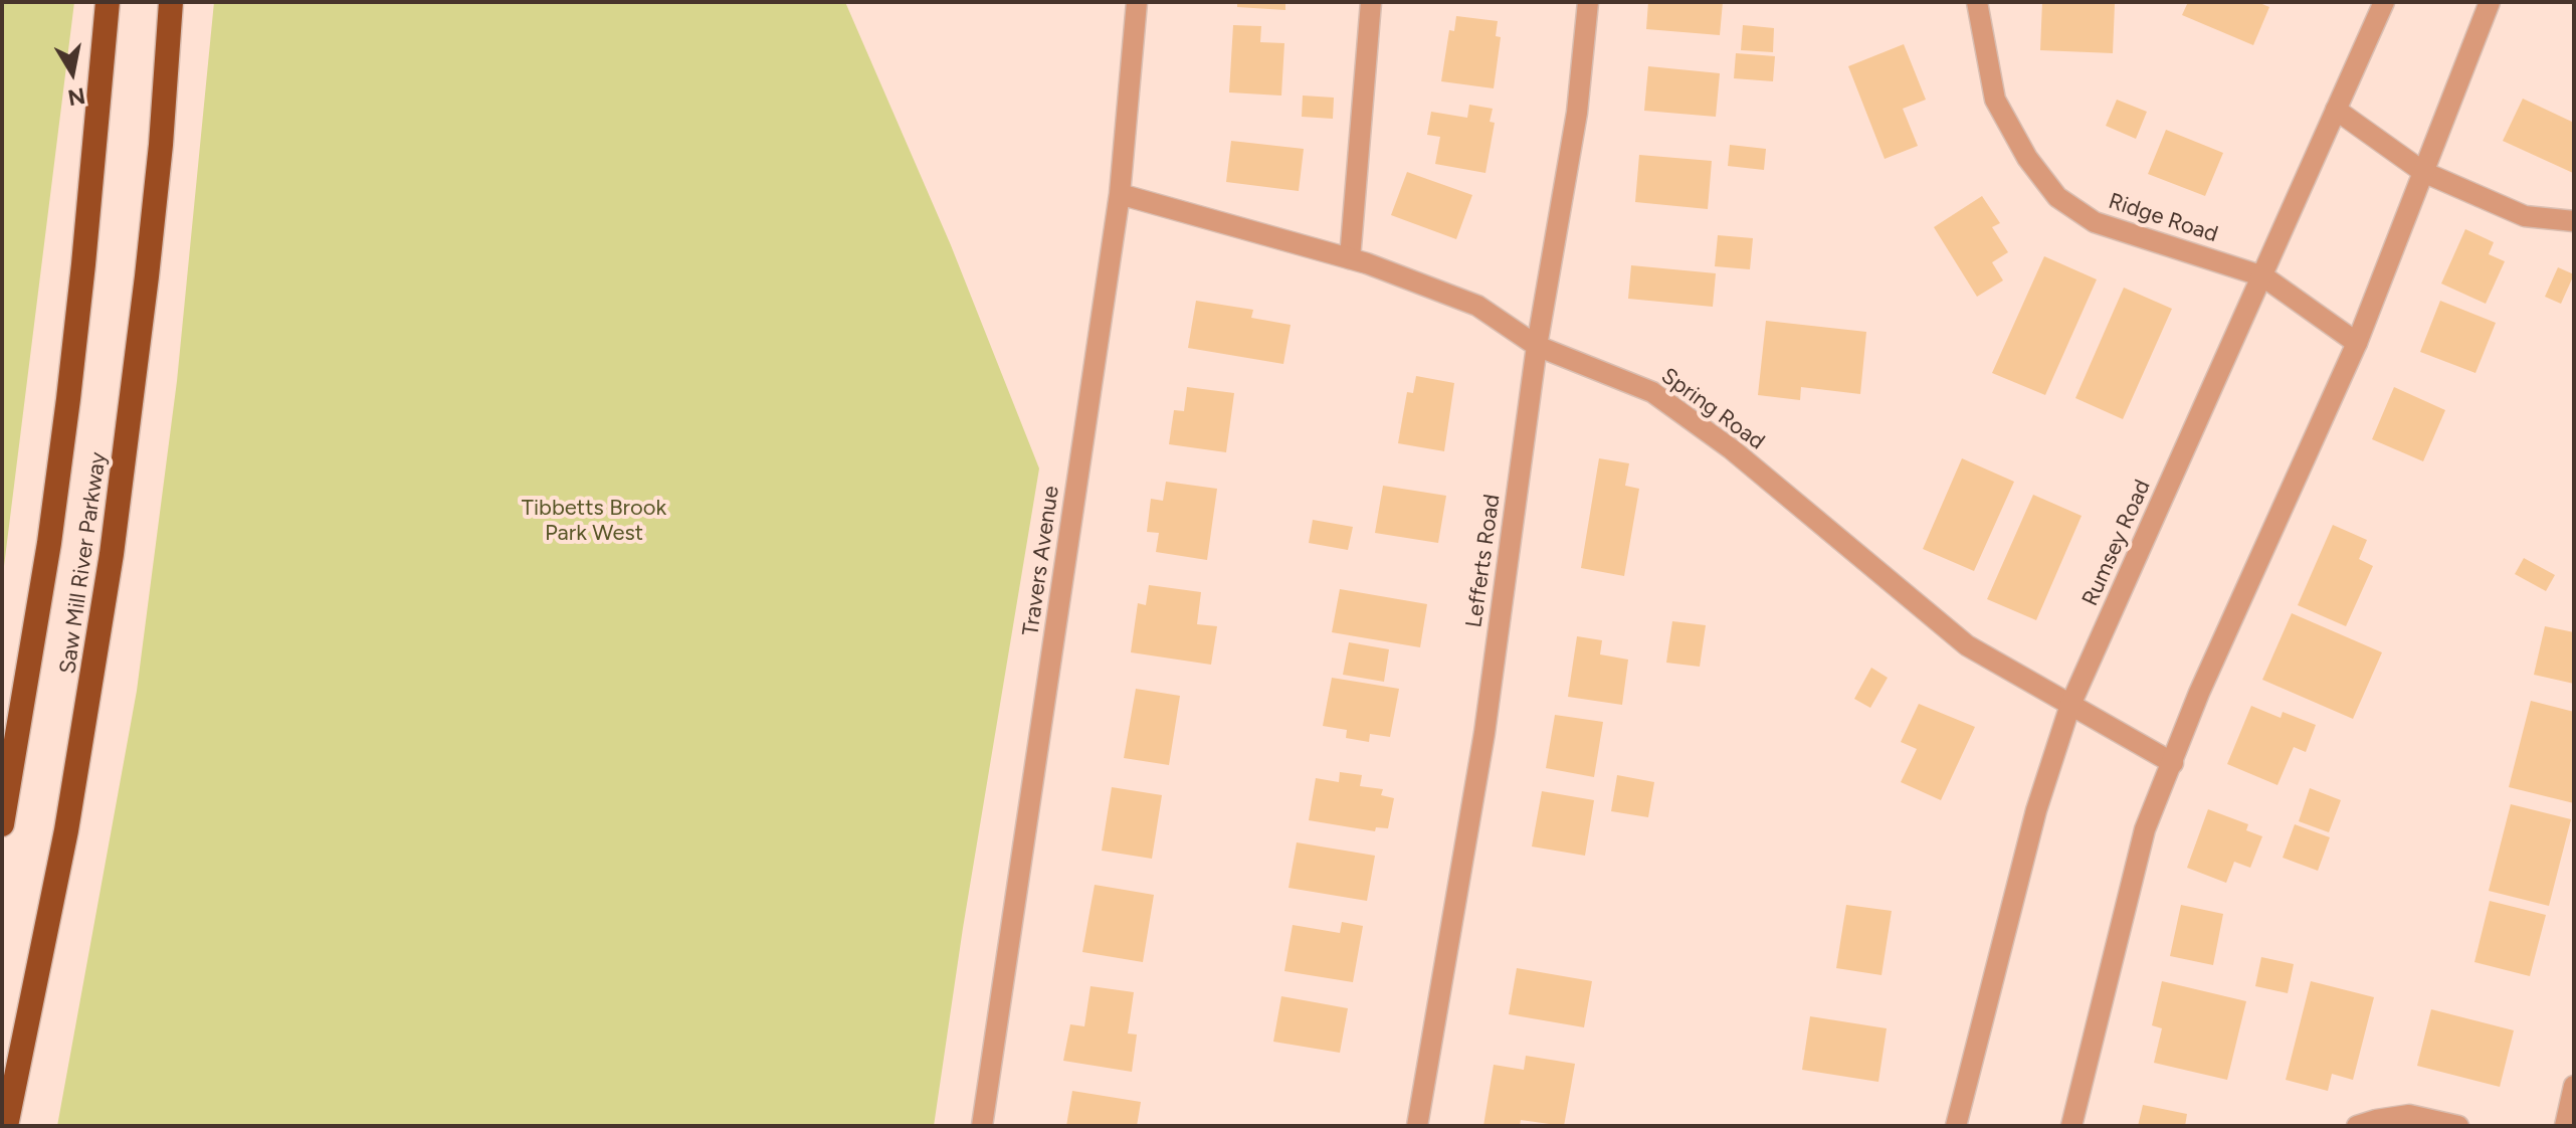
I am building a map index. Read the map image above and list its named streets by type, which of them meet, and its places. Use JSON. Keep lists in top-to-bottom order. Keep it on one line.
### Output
{"streets":{"highway":["Saw Mill River Parkway"],"street":["Ridge Road","Spring Road","Rumsey Road","Travers Avenue","Lefferts Road"]},"crossings":[["Ridge Road","Rumsey Road"],["Spring Road","Rumsey Road"],["Spring Road","Travers Avenue"],["Spring Road","Lefferts Road"]],"parks":["Tibbetts Brook Park West"],"north":"bottom"}
